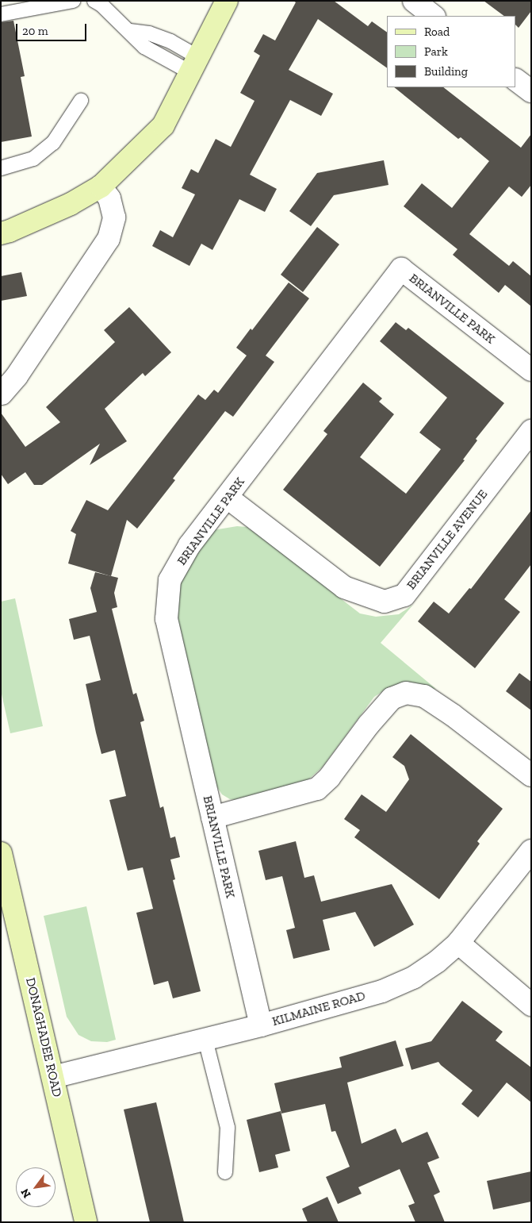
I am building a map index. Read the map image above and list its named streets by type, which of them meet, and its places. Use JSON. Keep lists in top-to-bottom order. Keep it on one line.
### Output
{"streets":{"main road":["DONAGHADEE ROAD"],"street":["BRIANVILLE PARK","BRIANVILLE AVENUE","KILMAINE ROAD"]},"crossings":[["BRIANVILLE PARK","BRIANVILLE AVENUE"],["BRIANVILLE PARK","KILMAINE ROAD"],["KILMAINE ROAD","DONAGHADEE ROAD"]],"legend":["Road","Park","Building"],"scale_bar":"20 m","north":"bottom left"}
